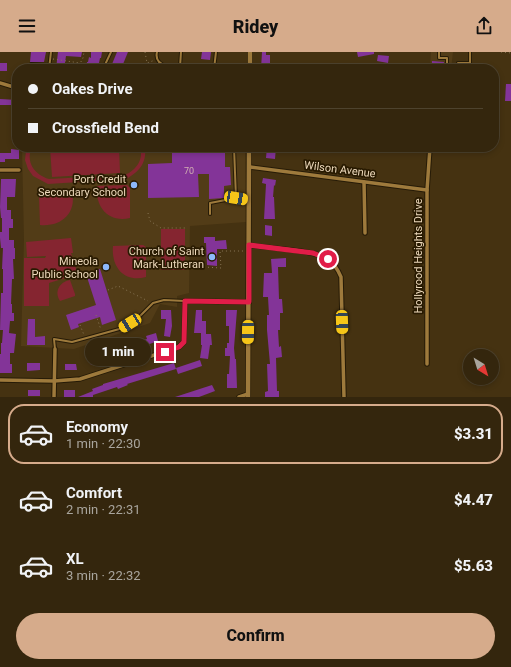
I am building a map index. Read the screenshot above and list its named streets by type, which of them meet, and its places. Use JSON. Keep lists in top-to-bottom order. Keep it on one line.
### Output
{"streets":{"street":["Wilson Avenue","Hollyrood Heights Drive"]},"crossings":[["Wilson Avenue","Hollyrood Heights Drive"]],"places":["Port Credit Secondary School","Church of Saint Mark-Lutheran","Mineola Public School"],"house_numbers":["70"],"north":"bottom right","page":{"header":"Ridey","banner":["Oakes Drive","Crossfield Bend"],"bubble":"1 min","list":[{"name":"Economy","note":"1 min · 22:30","value":"$3.31"},{"name":"Comfort","note":"2 min · 22:31","value":"$4.47"},{"name":"XL","note":"3 min · 22:32","value":"$5.63"}],"buttons":"Confirm"}}
